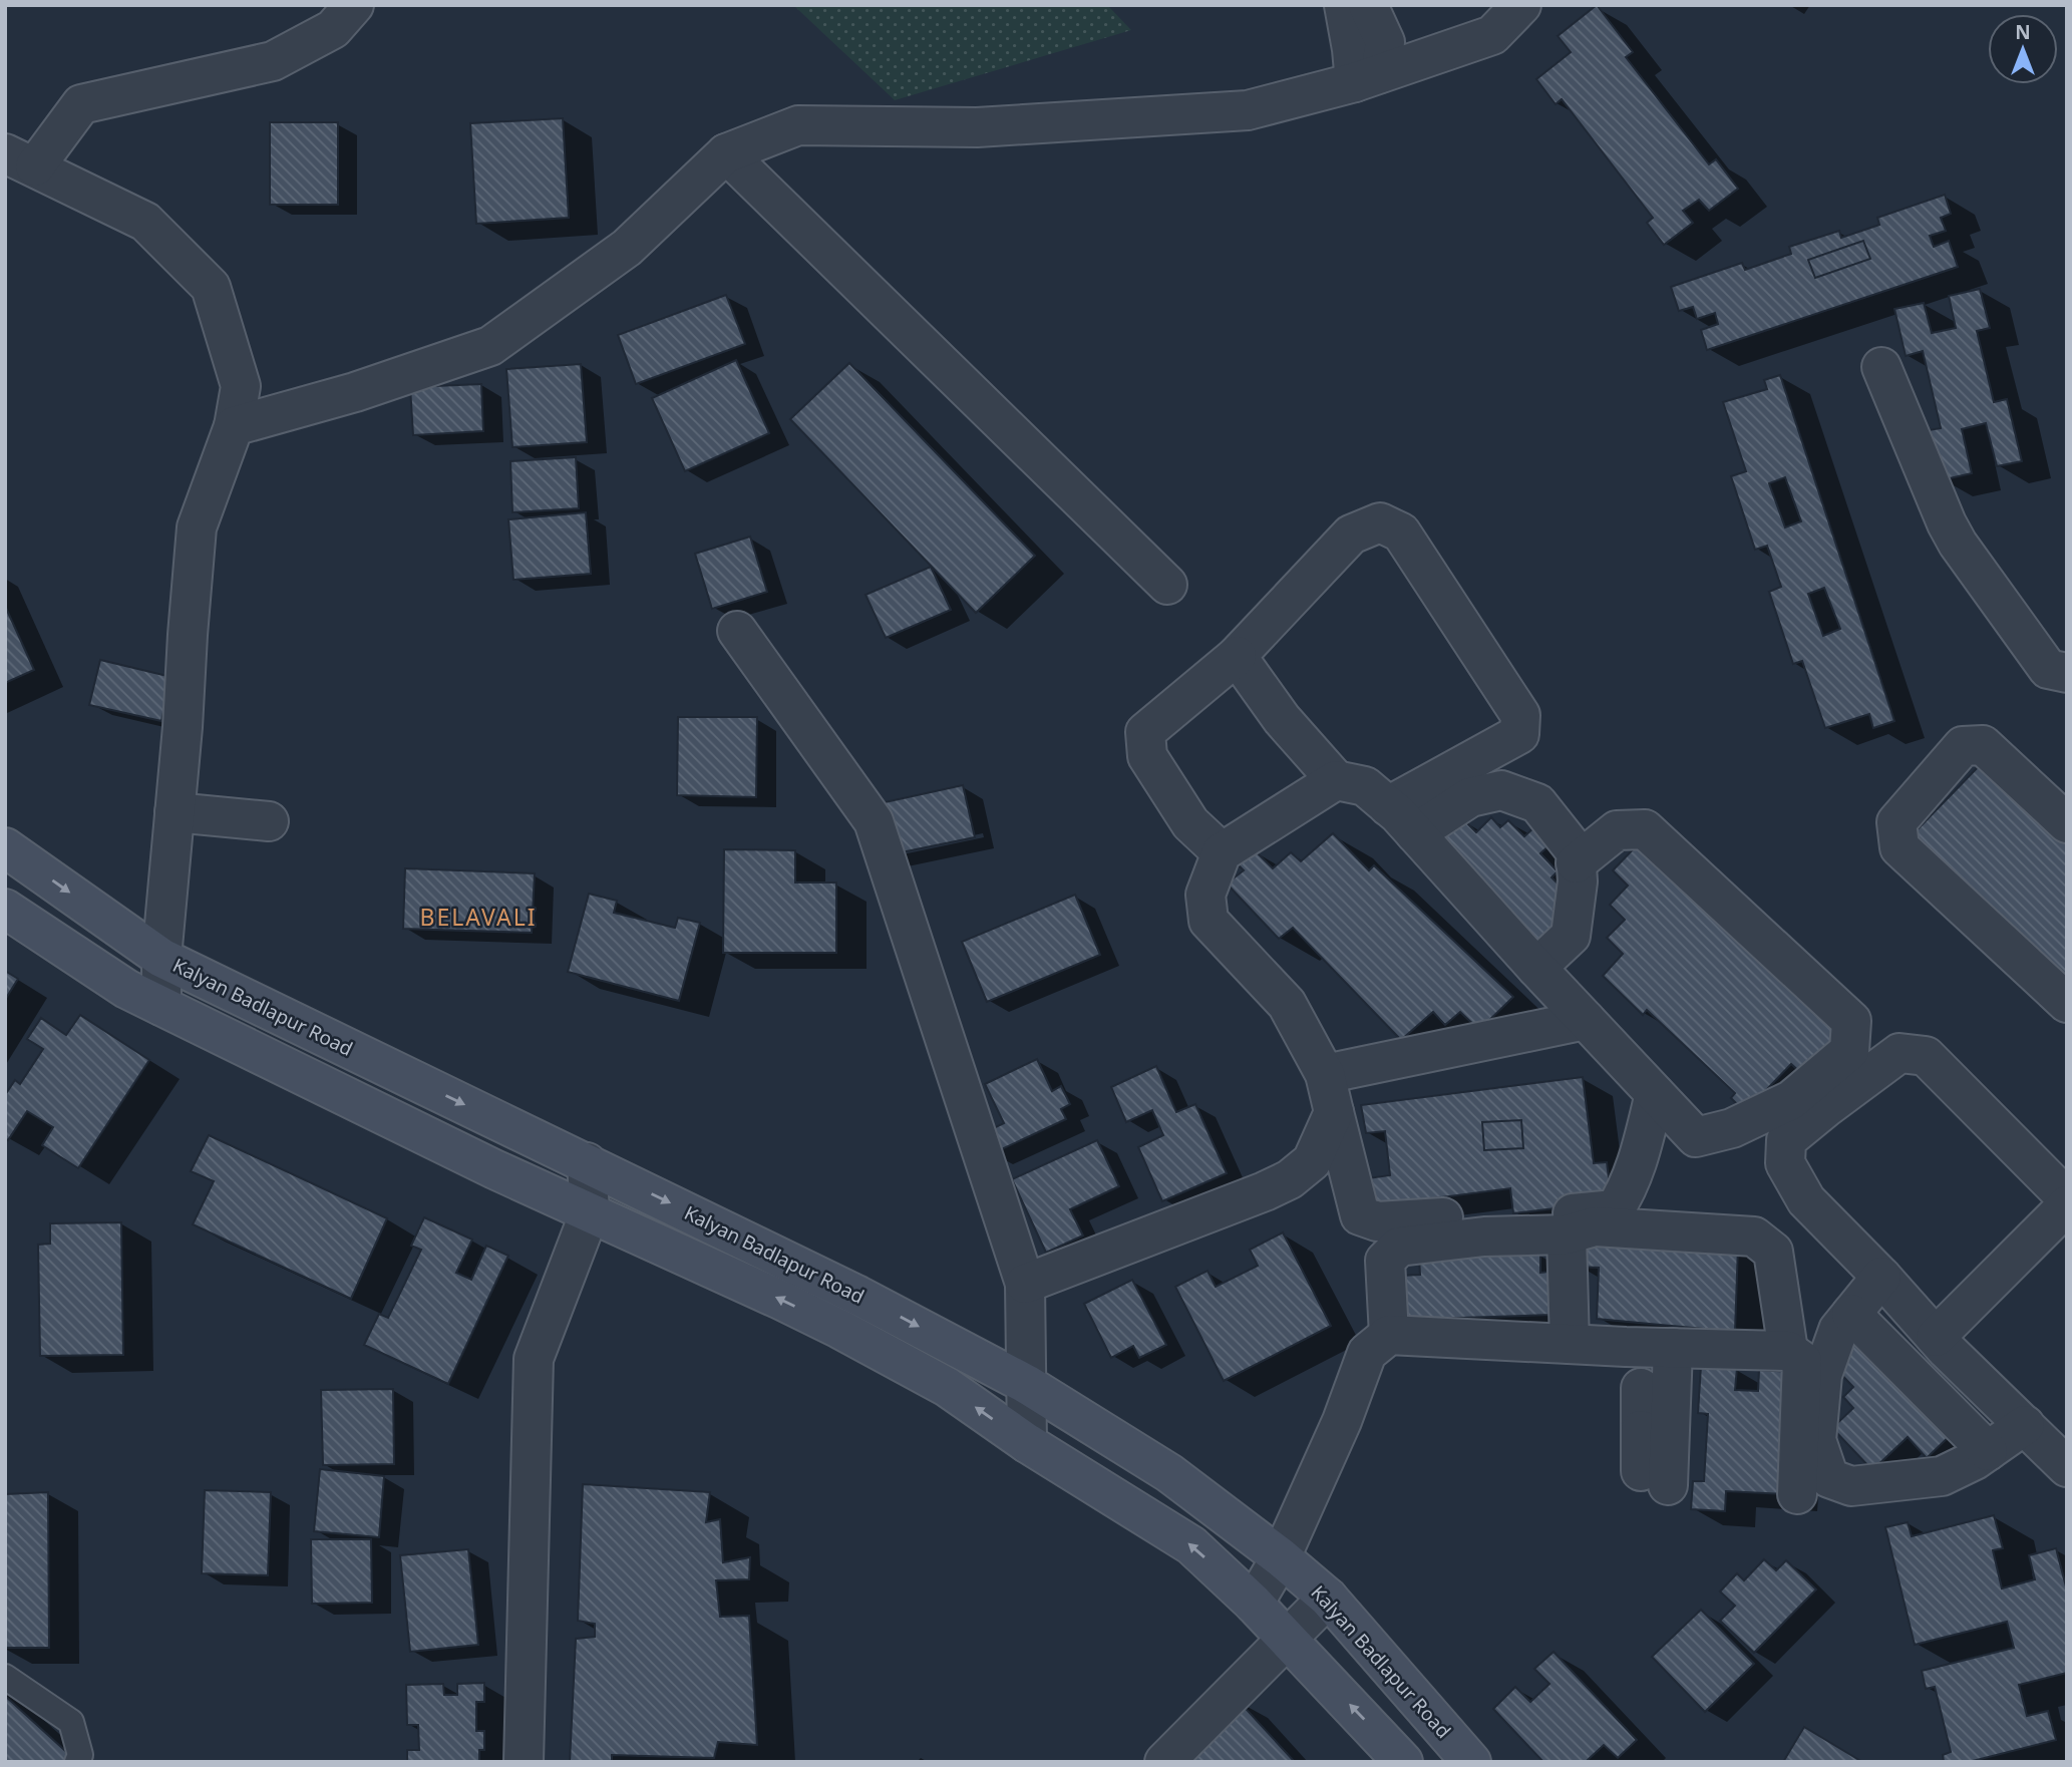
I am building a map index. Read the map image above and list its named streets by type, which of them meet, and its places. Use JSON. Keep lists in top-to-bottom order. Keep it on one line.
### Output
{"streets":{"main road":["Kalyan Badlapur Road"]},"districts":["BELAVALI"],"north":"top"}
